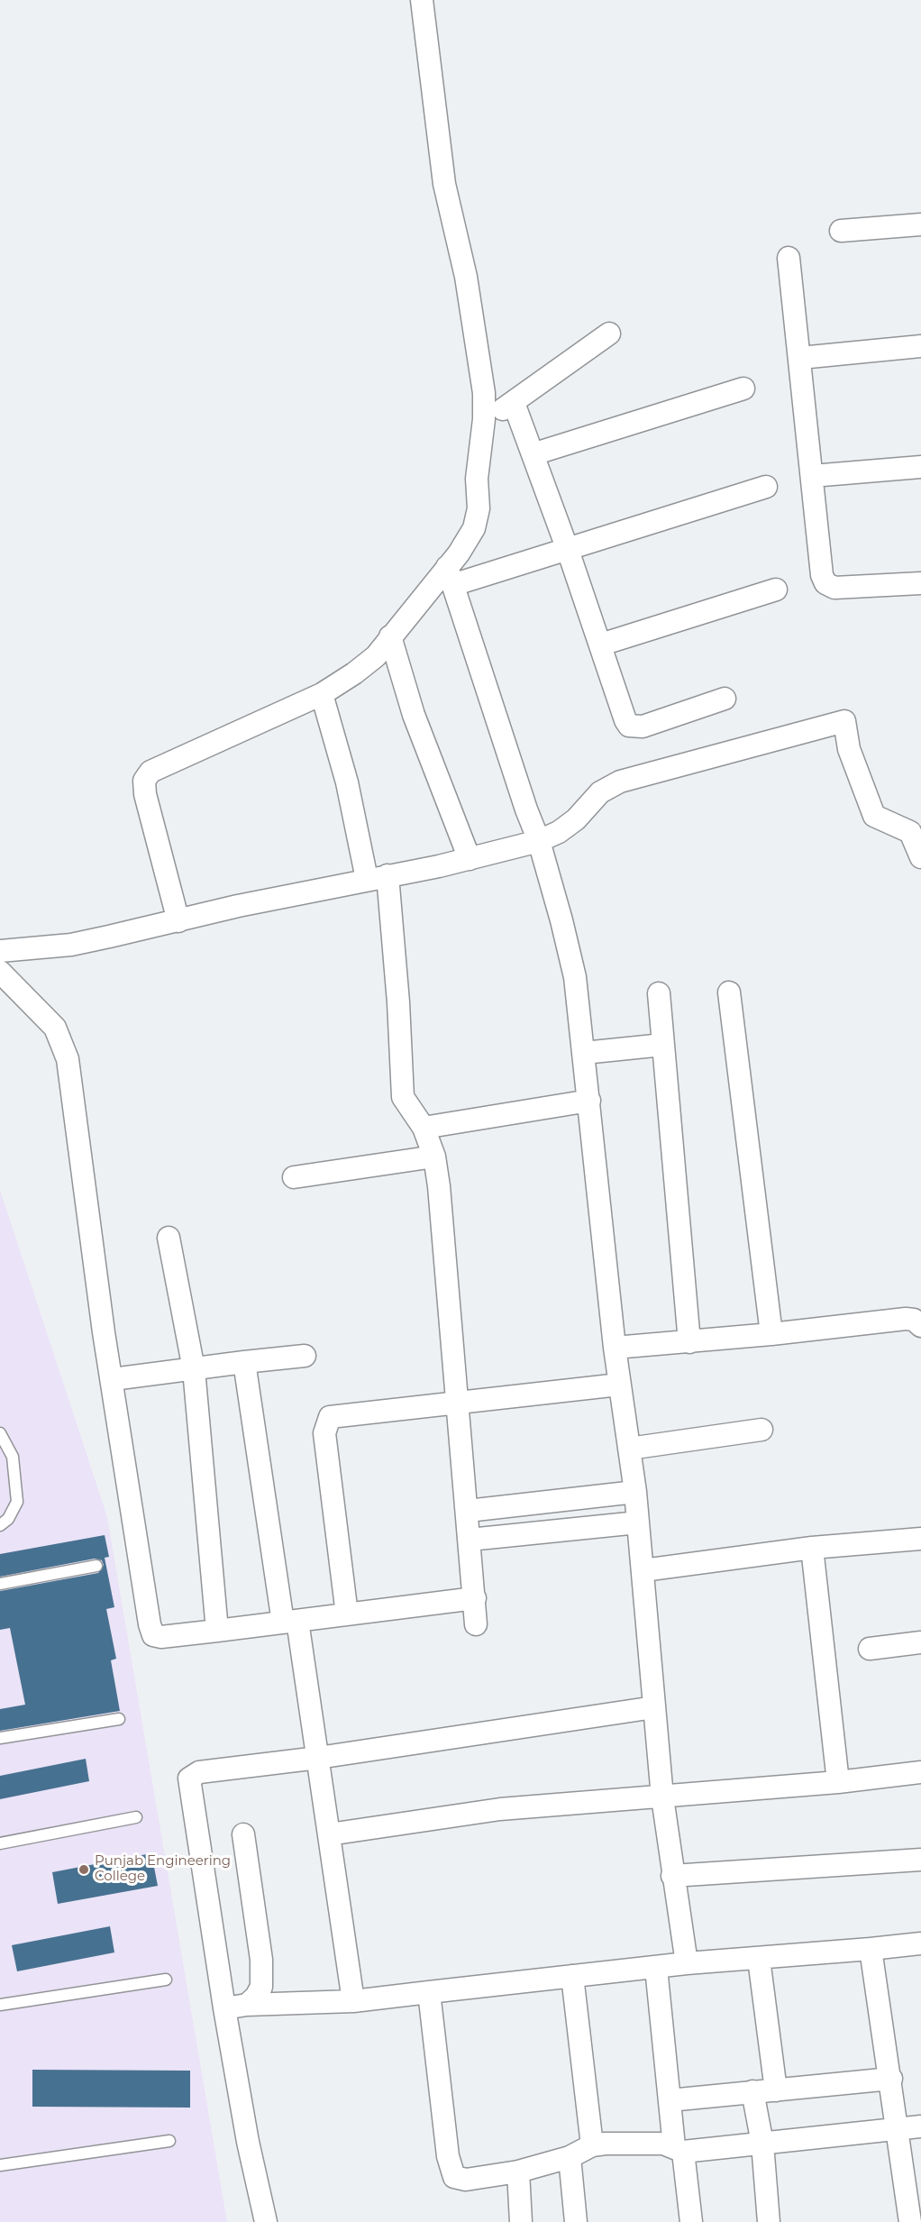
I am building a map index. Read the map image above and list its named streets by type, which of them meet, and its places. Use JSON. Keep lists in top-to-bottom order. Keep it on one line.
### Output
{"places":["Punjab Engineering College"]}
